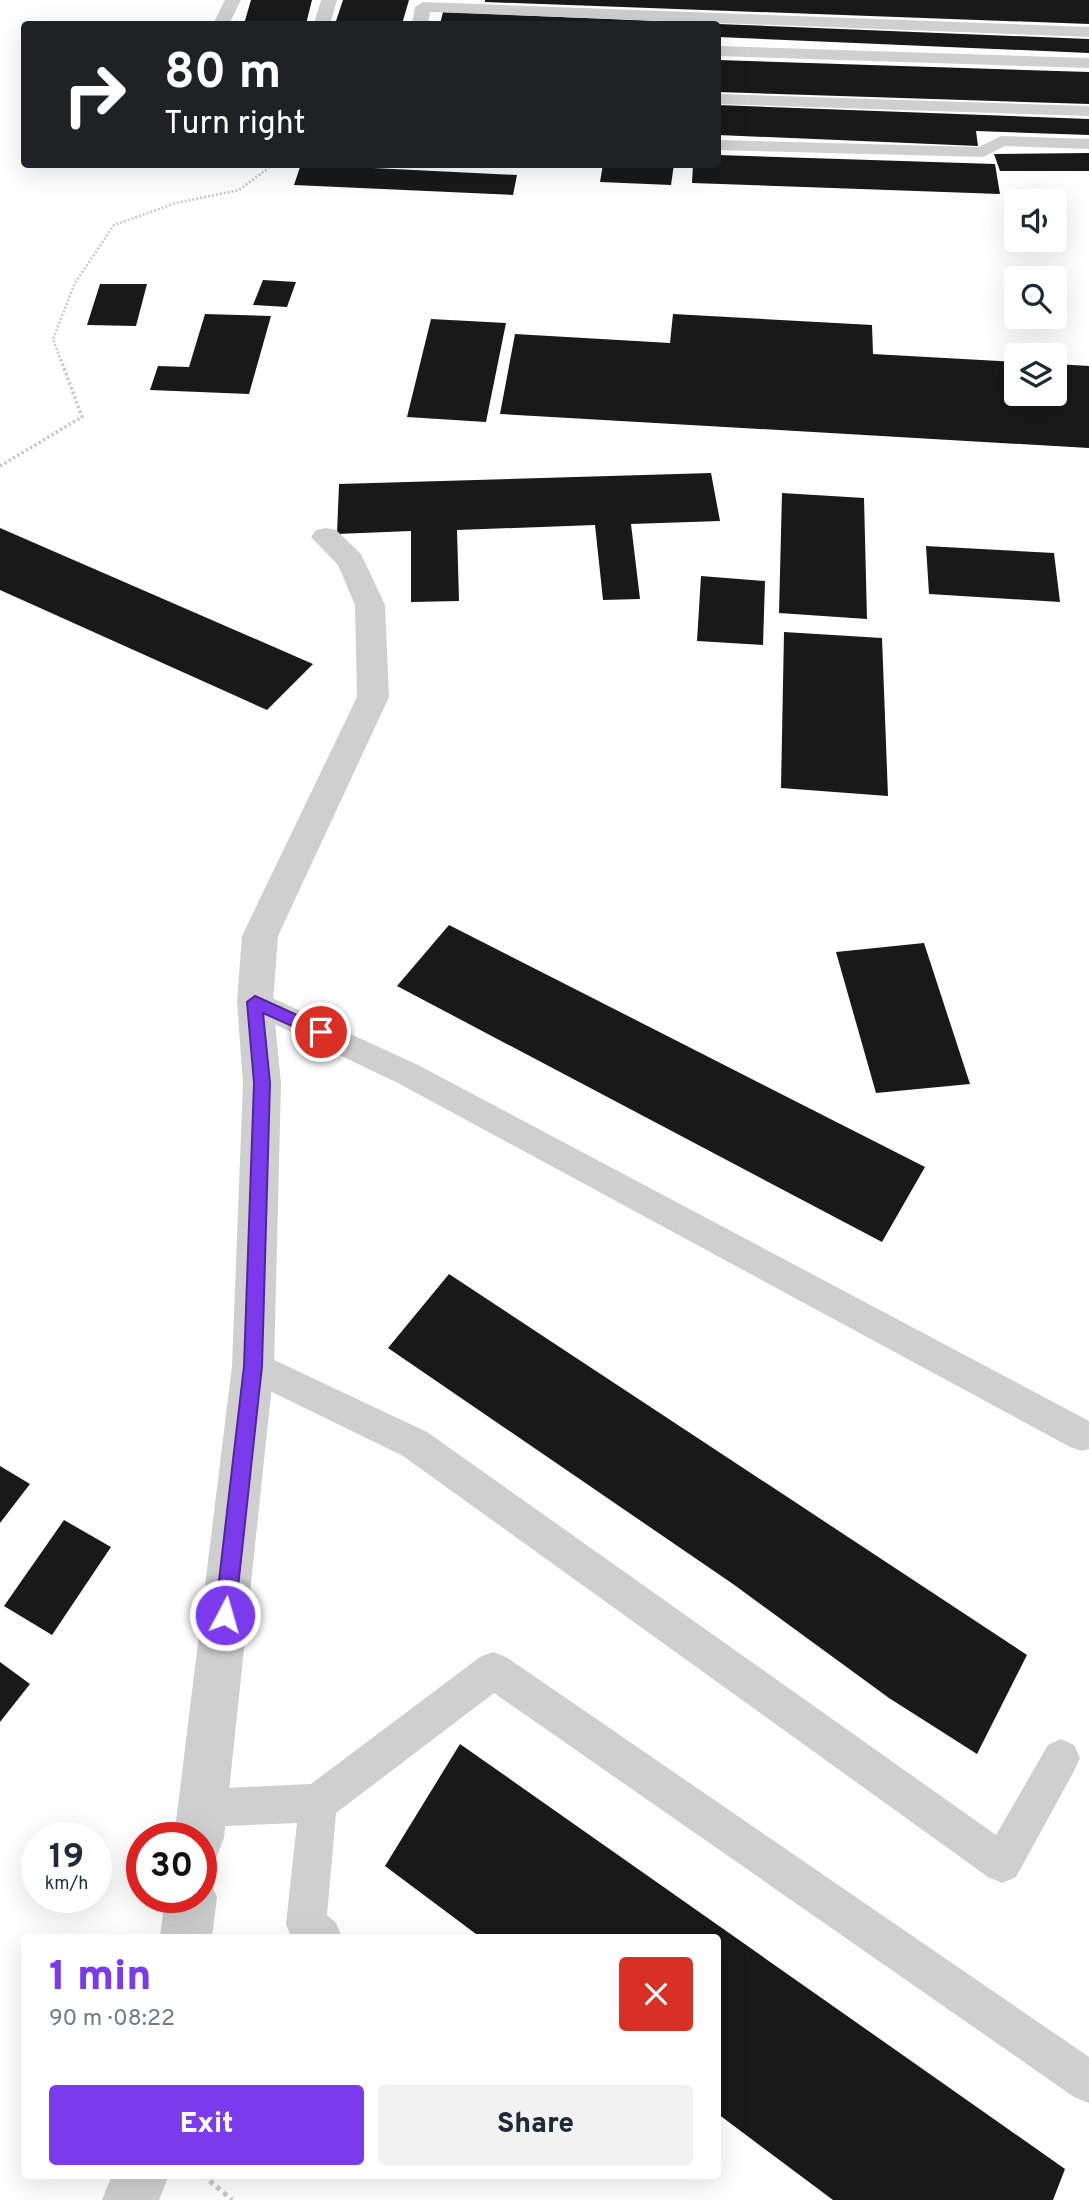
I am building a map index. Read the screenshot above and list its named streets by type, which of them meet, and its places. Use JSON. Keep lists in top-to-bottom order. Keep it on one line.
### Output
{"page":{"turn":["80 m","Turn right"],"speed":"19 km/h","limit":"30","heading":["1 min","90 m · 08:22"],"buttons":["Exit","Share"]}}
